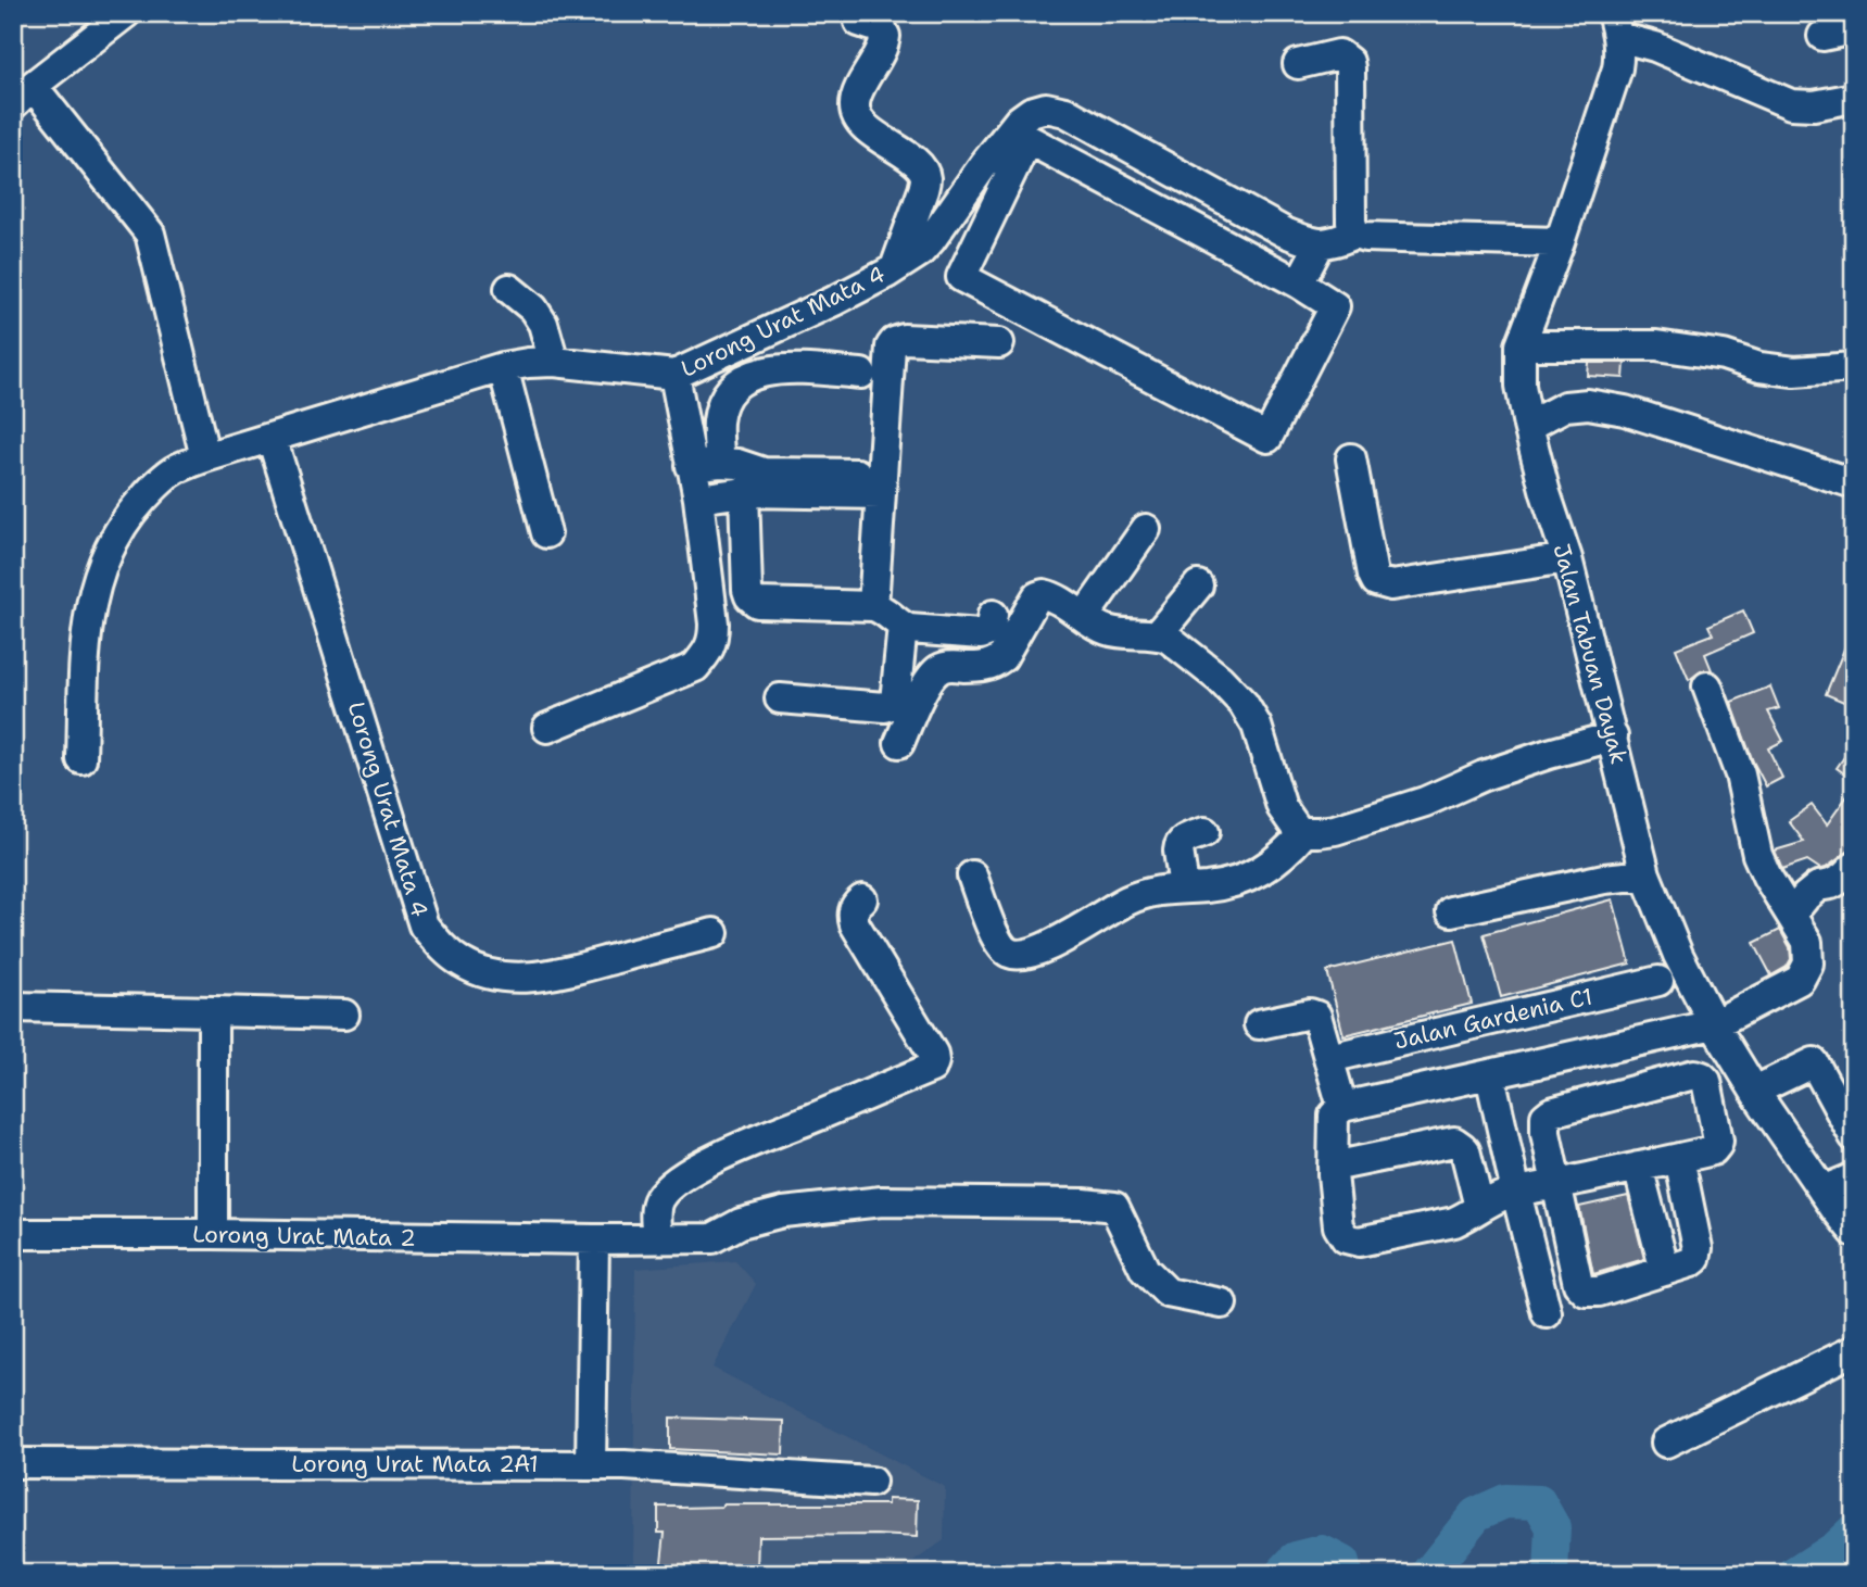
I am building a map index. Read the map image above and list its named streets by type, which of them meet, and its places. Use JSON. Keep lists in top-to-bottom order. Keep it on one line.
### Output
{"streets":{"street":["Lorong Urat Mata 4","Jalan Tabuan Dayak","Jalan Gardenia C1","Lorong Urat Mata 2","Lorong Urat Mata 2A1"]}}
